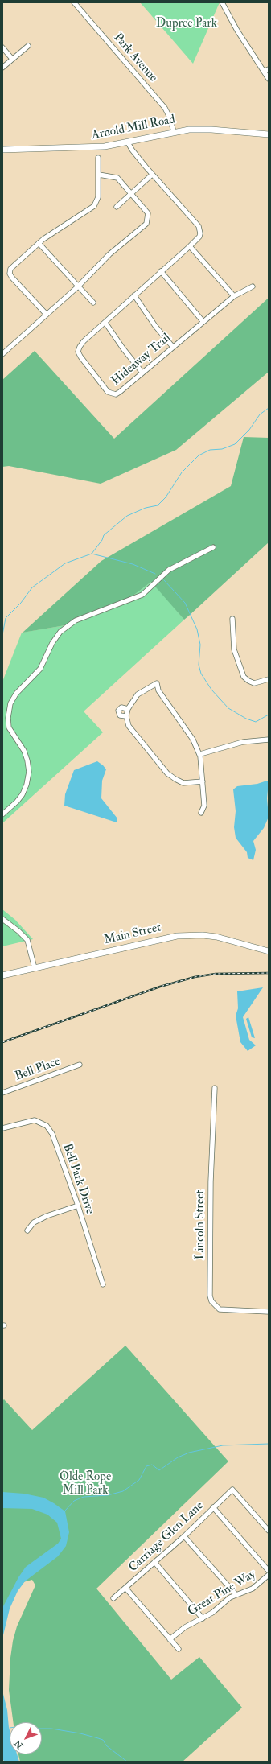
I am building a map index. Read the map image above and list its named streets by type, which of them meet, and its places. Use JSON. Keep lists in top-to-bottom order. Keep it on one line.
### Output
{"streets":{"main road":["Arnold Mill Road","Main Street"],"street":["Park Avenue","Hideaway Trail","Bell Place","Bell Park Drive","Lincoln Street","Carriage Glen Lane","Great Pine Way"]},"crossings":[["Park Avenue","Arnold Mill Road"],["Arnold Mill Road","Hideaway Trail"]],"parks":["Dupree Park","Olde Rope Mill Park"],"north":"bottom left"}
